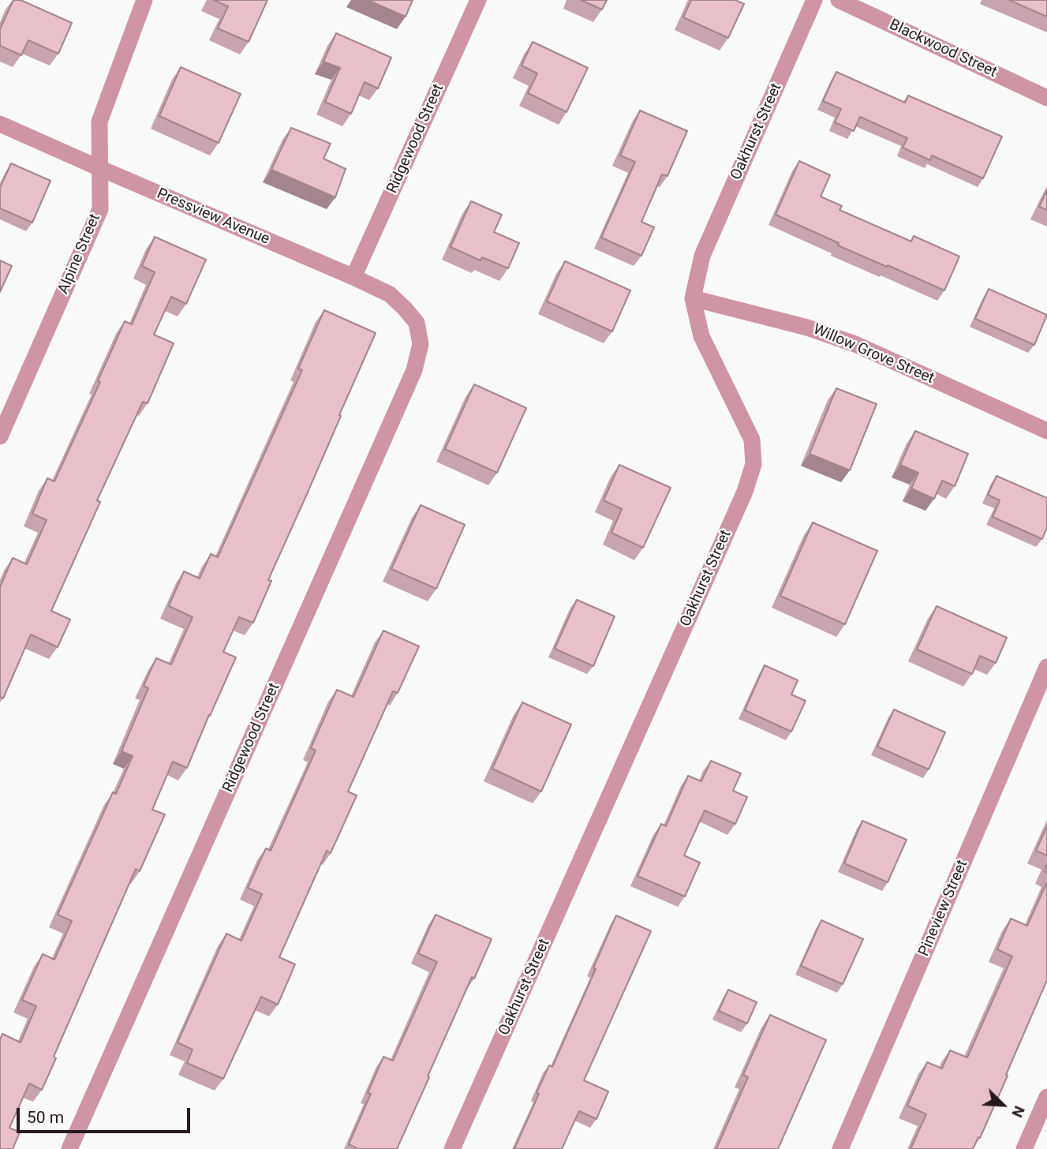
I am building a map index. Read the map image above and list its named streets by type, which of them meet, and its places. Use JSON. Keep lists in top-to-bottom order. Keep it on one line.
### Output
{"streets":{"street":["Blackwood Street","Oakhurst Street","Ridgewood Street","Pressview Avenue","Alpine Street","Willow Grove Street","Pineview Street"]},"crossings":[["Oakhurst Street","Willow Grove Street"],["Ridgewood Street","Pressview Avenue"],["Pressview Avenue","Alpine Street"]],"scale_bar":"50 m","north":"bottom right"}
